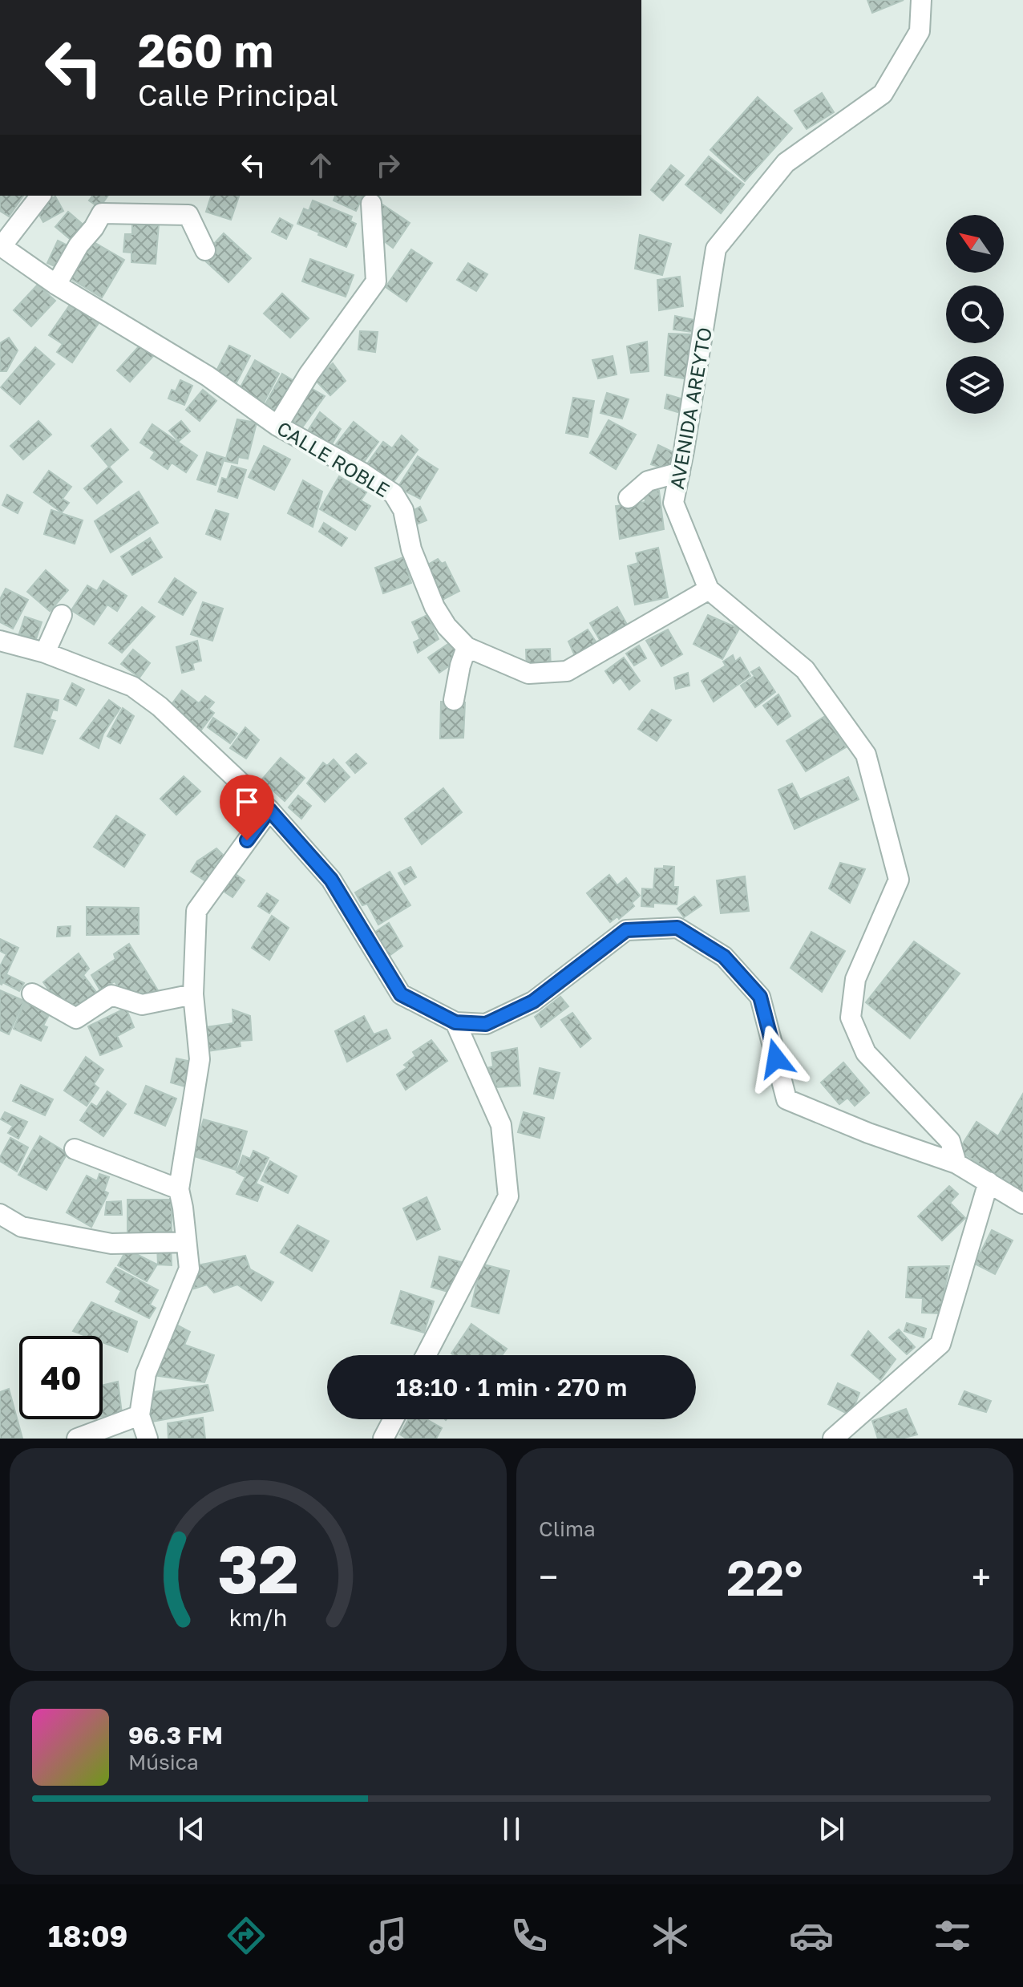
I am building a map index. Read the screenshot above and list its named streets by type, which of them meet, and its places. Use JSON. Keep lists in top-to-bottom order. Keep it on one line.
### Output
{"streets":{"street":["AVENIDA AREYTO","CALLE ROBLE"]},"crossings":[["AVENIDA AREYTO","CALLE ROBLE"]],"north":"top left","page":{"turn":["260 m","Calle Principal"],"limit":"40","trip":"18:10 · 1 min · 270 m","tile":"Clima","heat":["−","22°","+"],"song":["96.3 FM","Música"],"tabs":"18:09","gauge":["32","km/h"]}}
